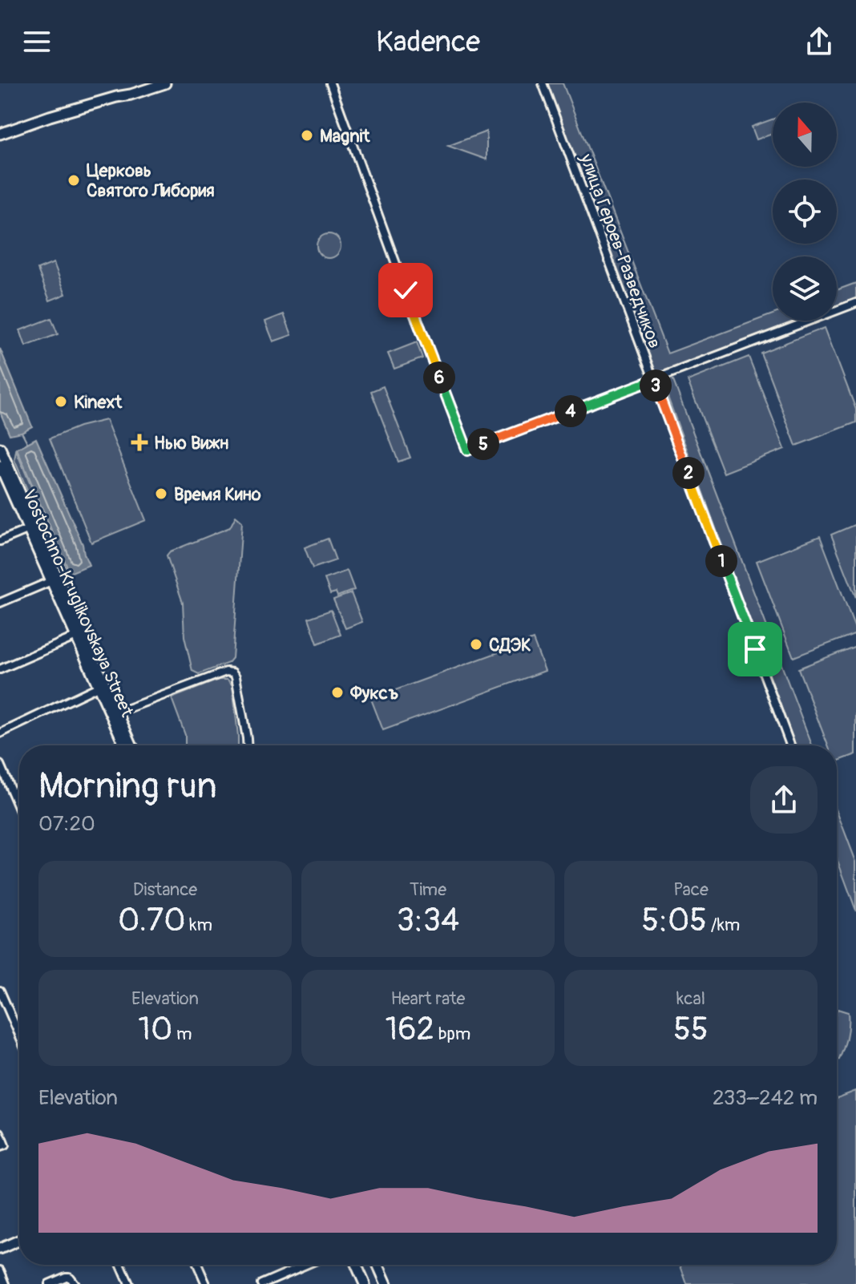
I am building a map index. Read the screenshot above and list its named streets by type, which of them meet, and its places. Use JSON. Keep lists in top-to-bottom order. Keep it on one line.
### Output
{"streets":{"main road":["Vostochno-Kruglikovskaya Street"],"street":["улица Героев-Разведчиков"]},"places":{"other":["Magnit","Церковь Святого Либория","Kinext","Время Кино","СДЭК","Фуксъ"],"health":["Нью Вижн"]},"north":"top","page":{"header":"Kadence","pins":["6","3","4","5","2","1"],"heading":["Morning run","07:20"],"stats":[["Distance","0.70 km"],["Time","3:34"],["Pace","5:05 /km"],["Elevation","10 m"],["Heart rate","162 bpm"],["kcal","55"]],"chart":["Elevation","233–242 m"]}}
